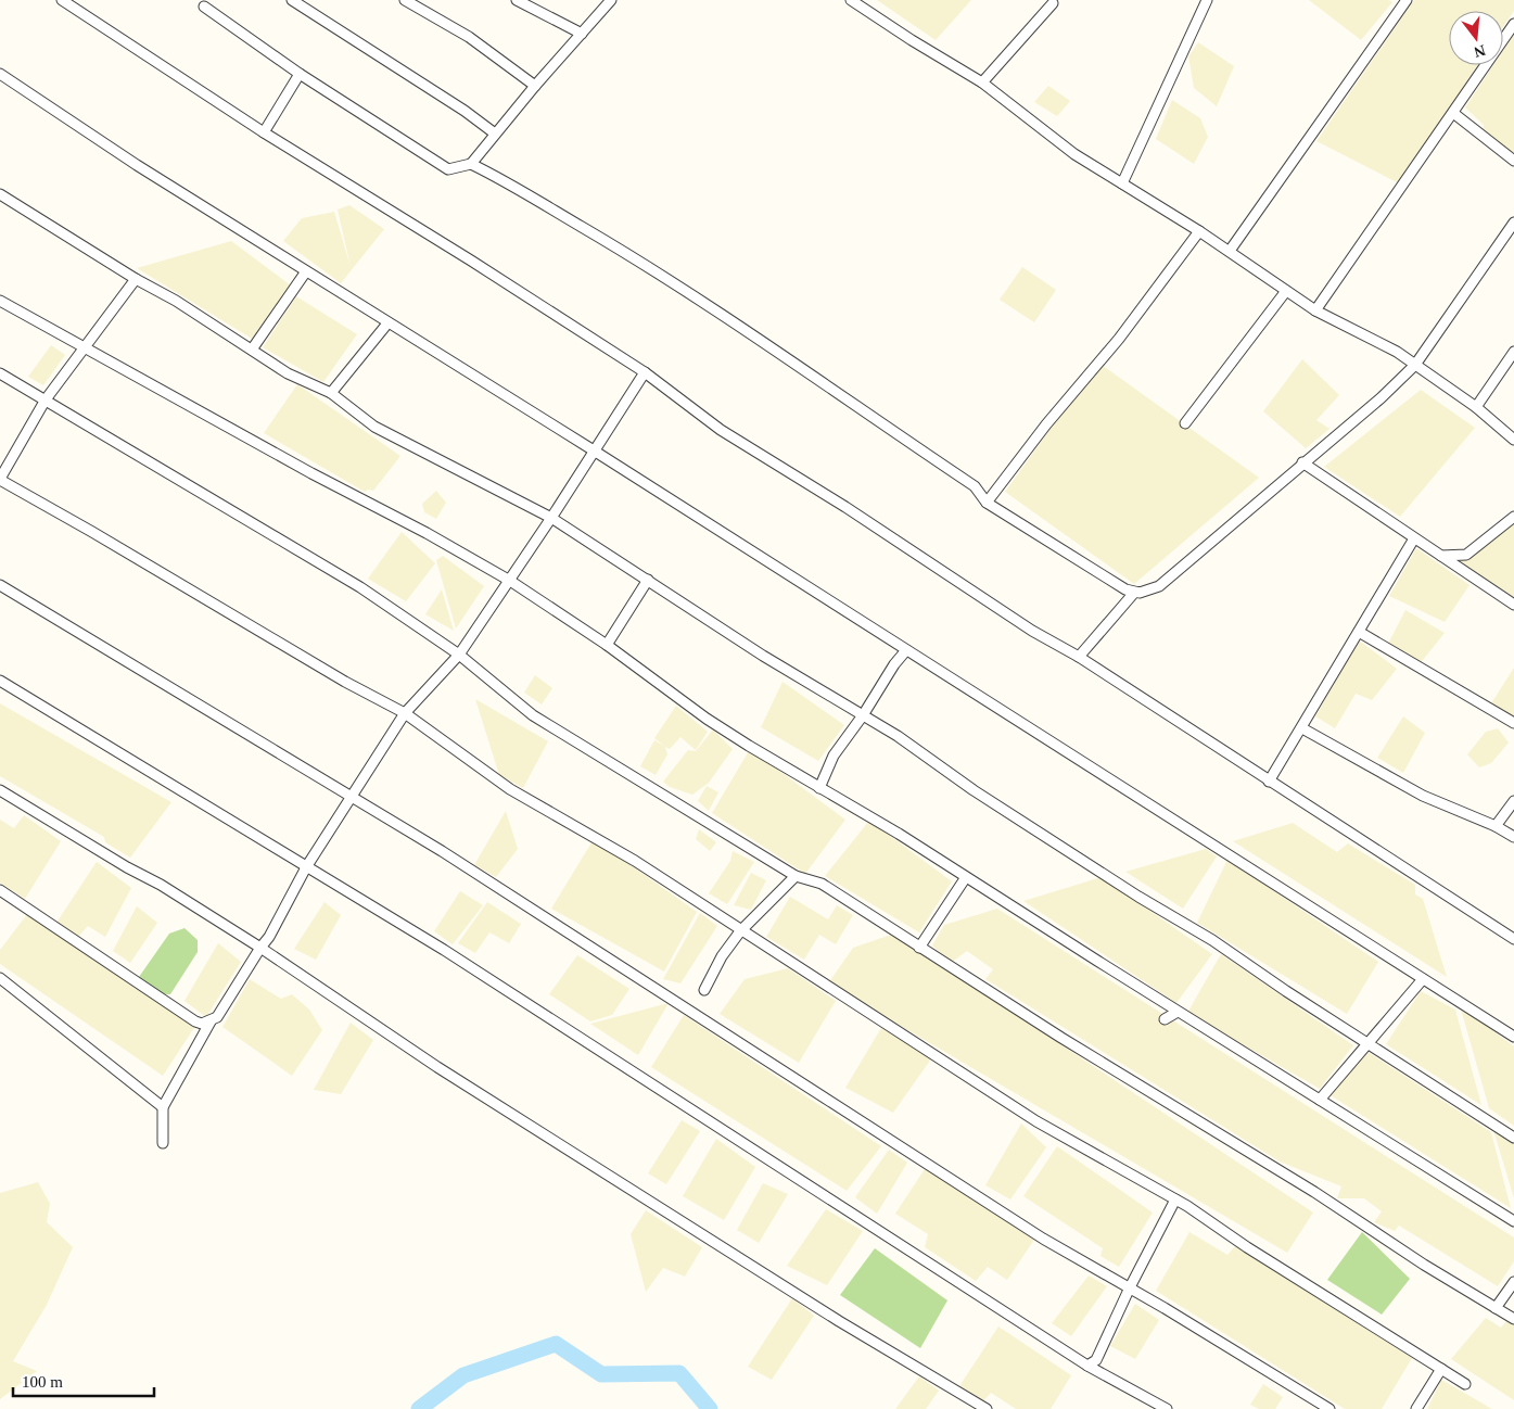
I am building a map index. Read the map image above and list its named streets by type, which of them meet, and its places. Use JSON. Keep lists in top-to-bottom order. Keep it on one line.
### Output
{"scale_bar":"100 m","north":"bottom"}
